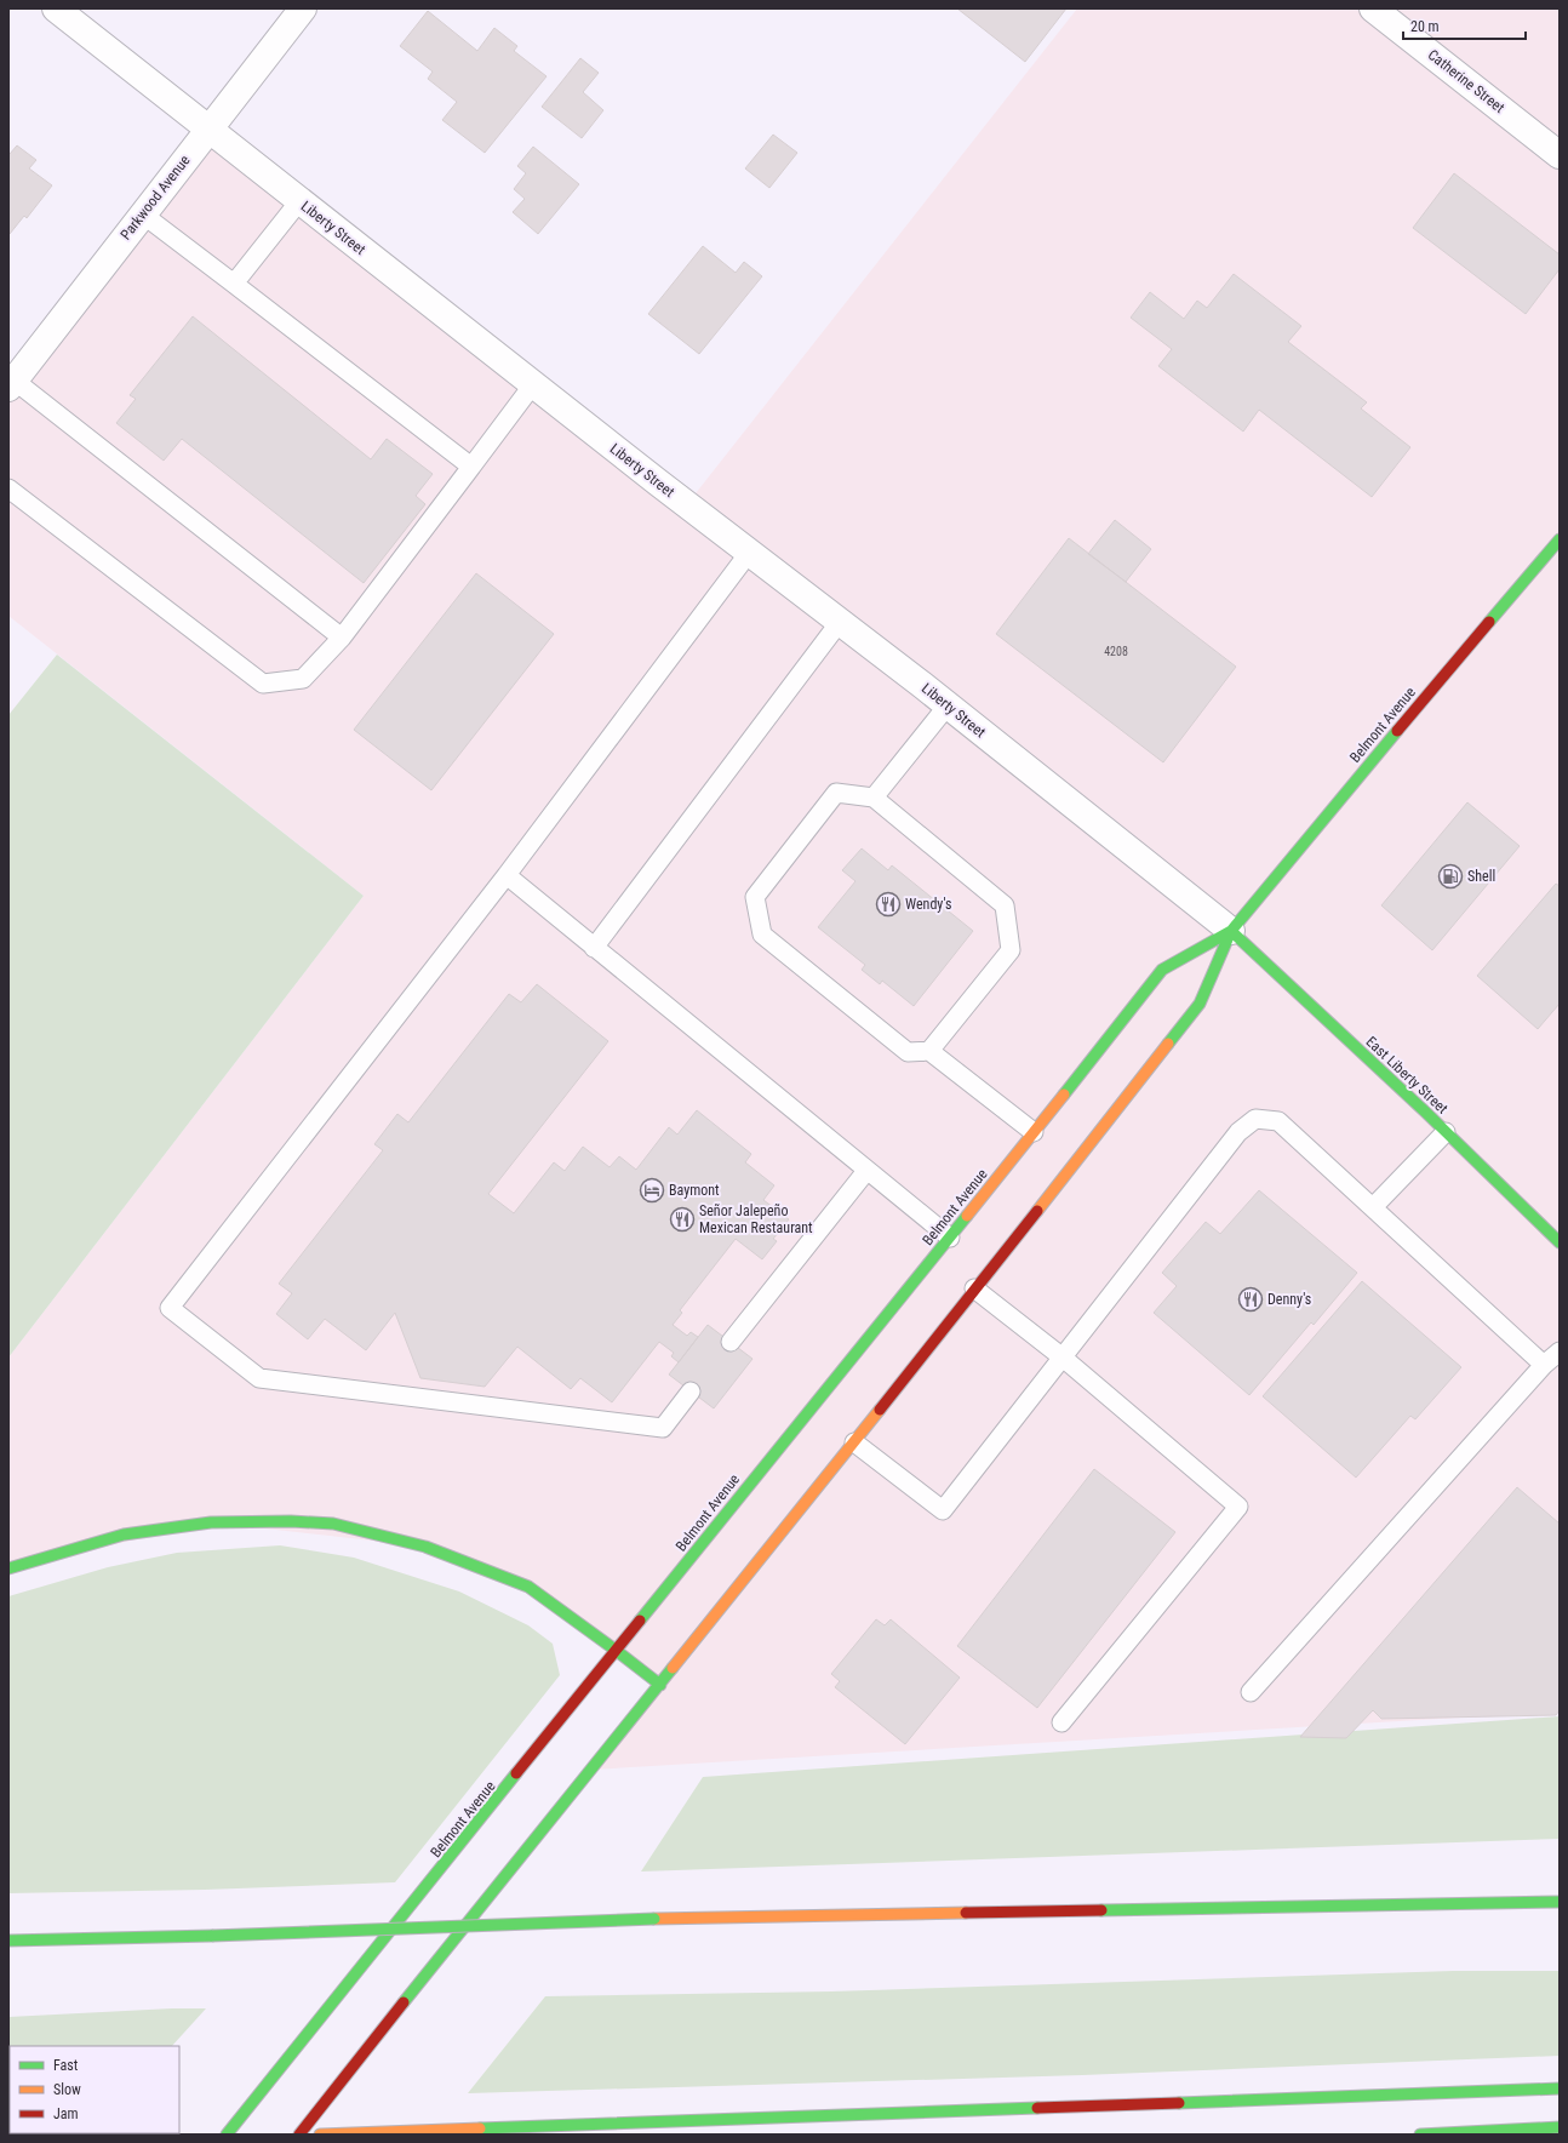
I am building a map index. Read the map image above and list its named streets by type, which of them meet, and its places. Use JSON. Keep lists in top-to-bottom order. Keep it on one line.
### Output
{"streets":{"main road":["Belmont Avenue","East Liberty Street"],"street":["Catherine Street","Parkwood Avenue","Liberty Street"]},"crossings":[["Parkwood Avenue","Liberty Street"],["Liberty Street","Belmont Avenue"],["Liberty Street","East Liberty Street"],["Belmont Avenue","East Liberty Street"]],"places":{"fuel station":["Shell"],"restaurant":["Wendy's","Señor Jalepeño Mexican Restaurant","Denny's"],"hotel":["Baymont"]},"house_numbers":["4208"],"legend":["Fast","Slow","Jam"],"scale_bar":"20 m"}
